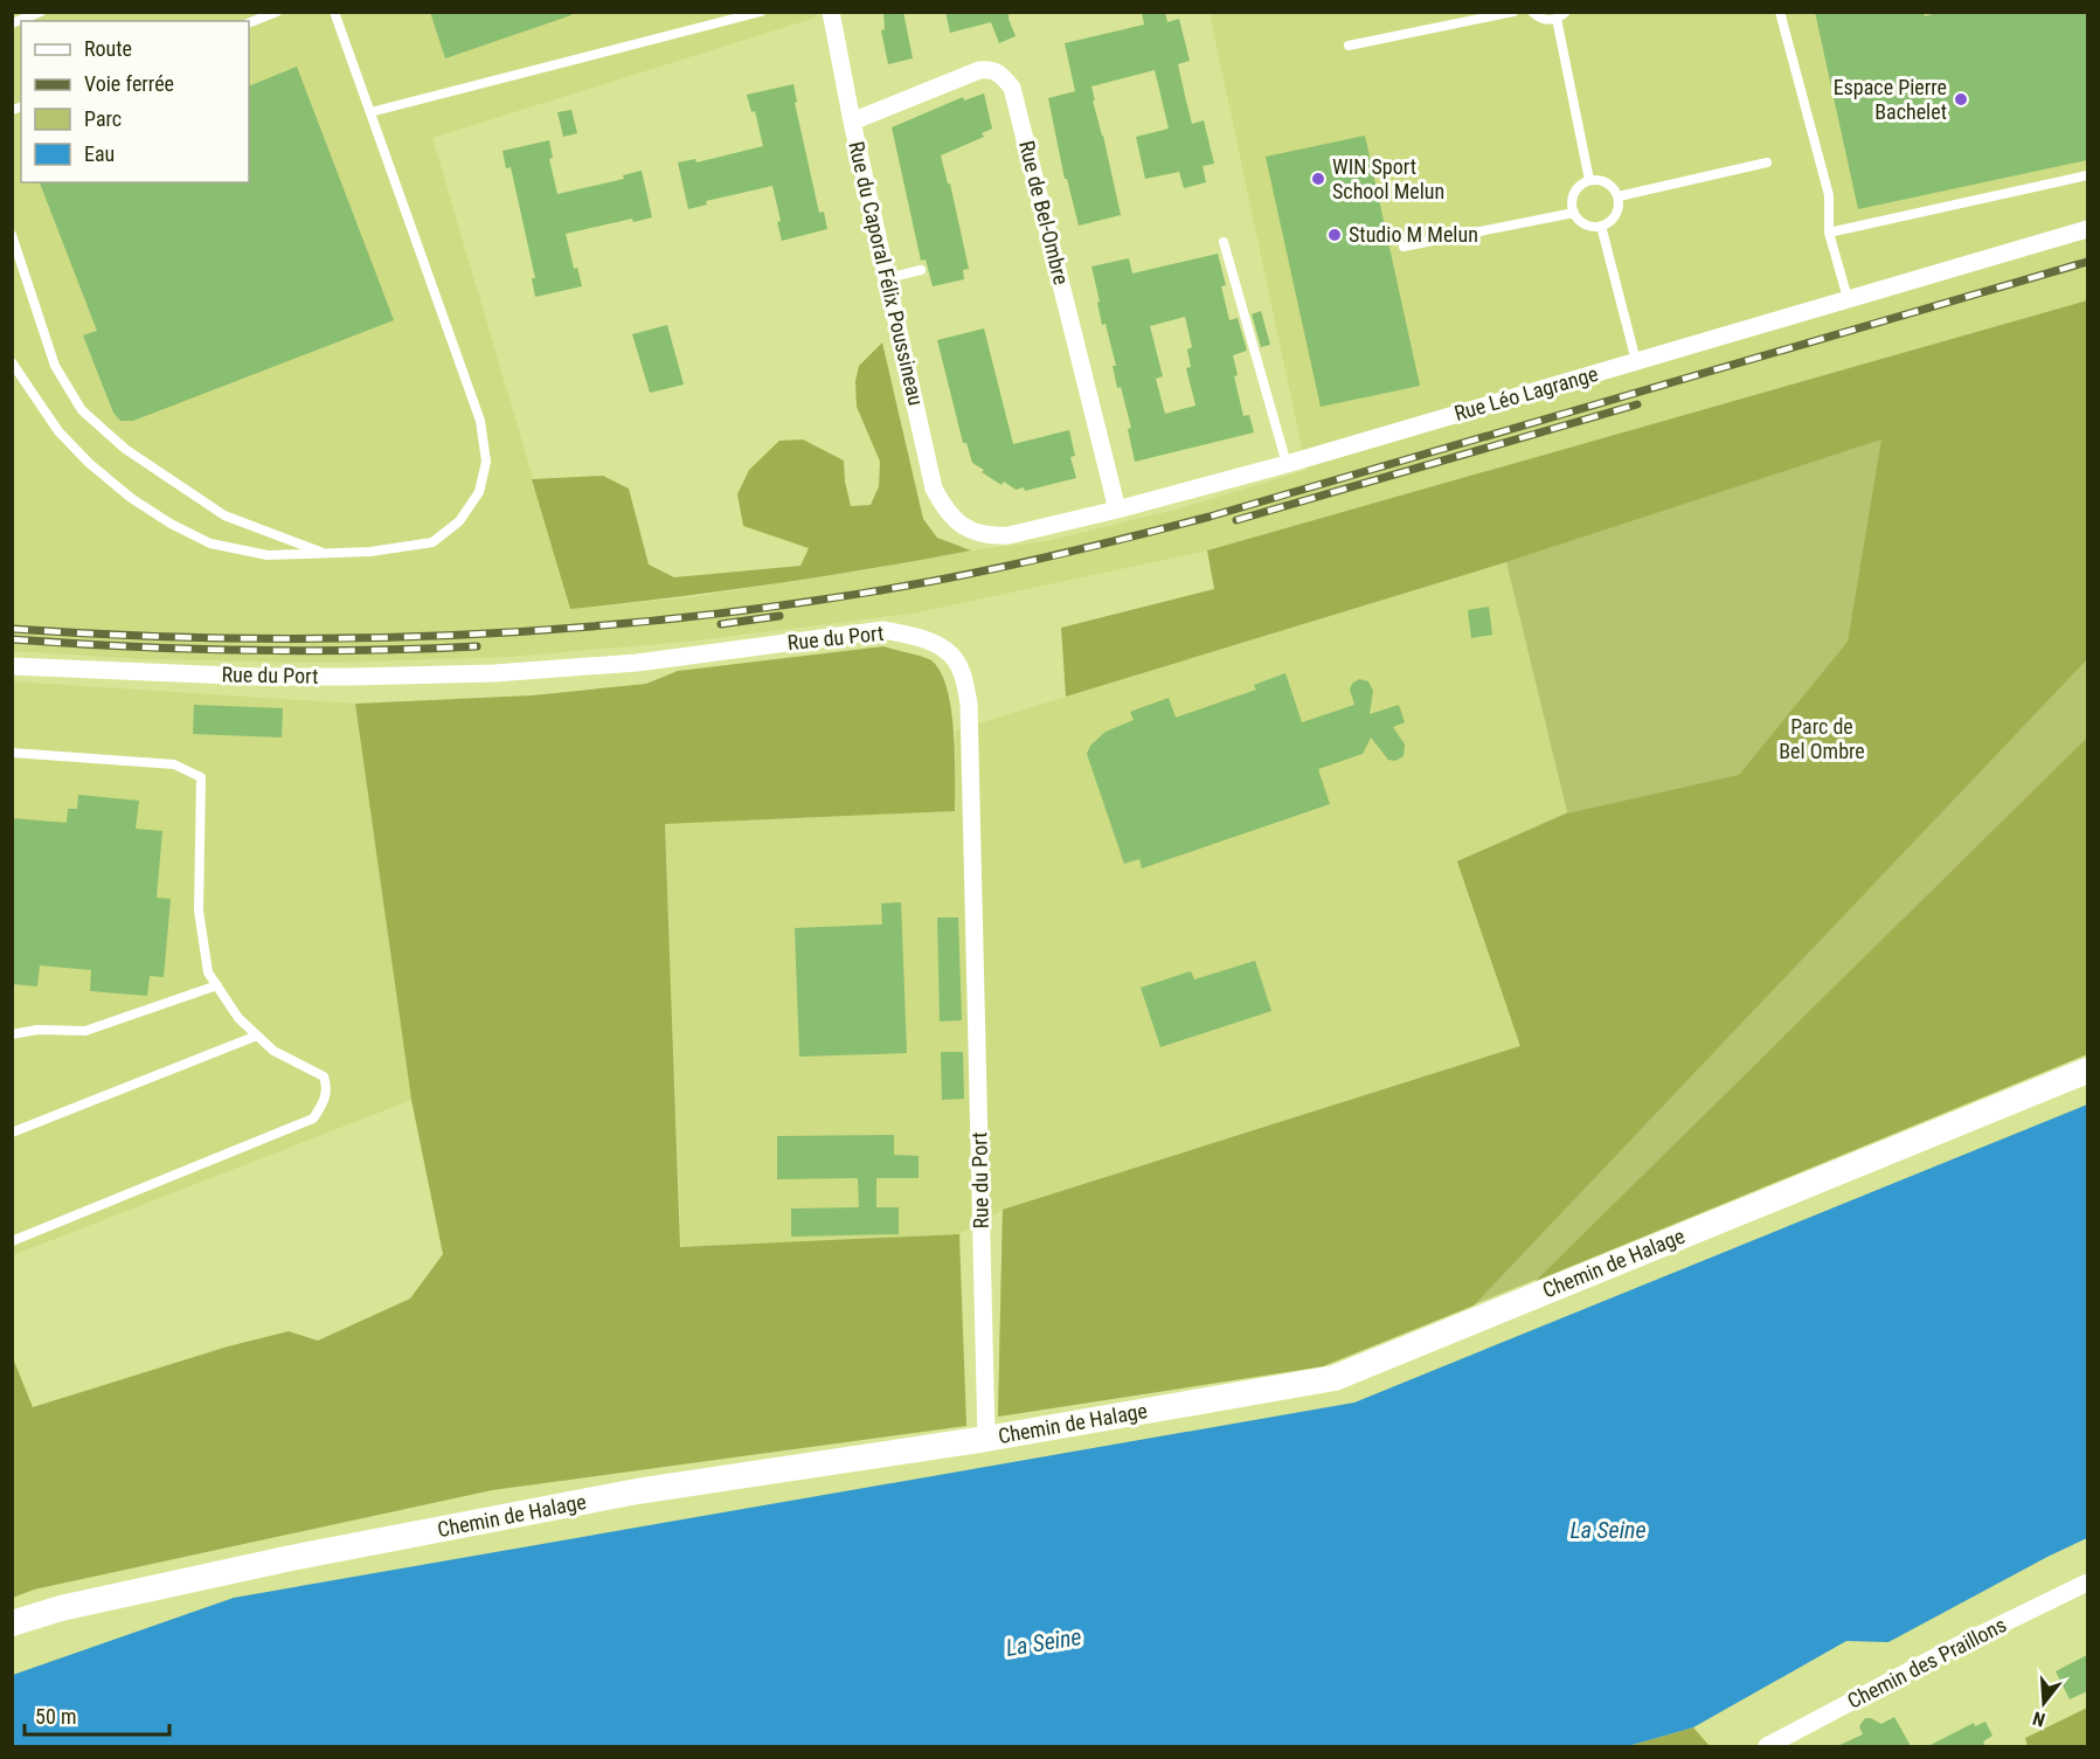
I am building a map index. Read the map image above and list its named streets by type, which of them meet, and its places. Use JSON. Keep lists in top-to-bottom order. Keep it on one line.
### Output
{"streets":{"street":["Rue de Bel-Ombre","Rue du Caporal Félix Poussineau","Rue Léo Lagrange","Rue du Port","Chemin de Halage","Chemin des Praillons"]},"crossings":[["Rue de Bel-Ombre","Rue du Caporal Félix Poussineau"],["Rue de Bel-Ombre","Rue Léo Lagrange"],["Rue du Caporal Félix Poussineau","Rue Léo Lagrange"],["Rue du Port","Chemin de Halage"]],"water":["La Seine"],"parks":["Parc de Bel Ombre"],"places":["Espace Pierre Bachelet","WIN Sport School Melun","Studio M Melun"],"legend":["Route","Voie ferrée","Parc","Eau"],"scale_bar":"50 m","north":"bottom"}
